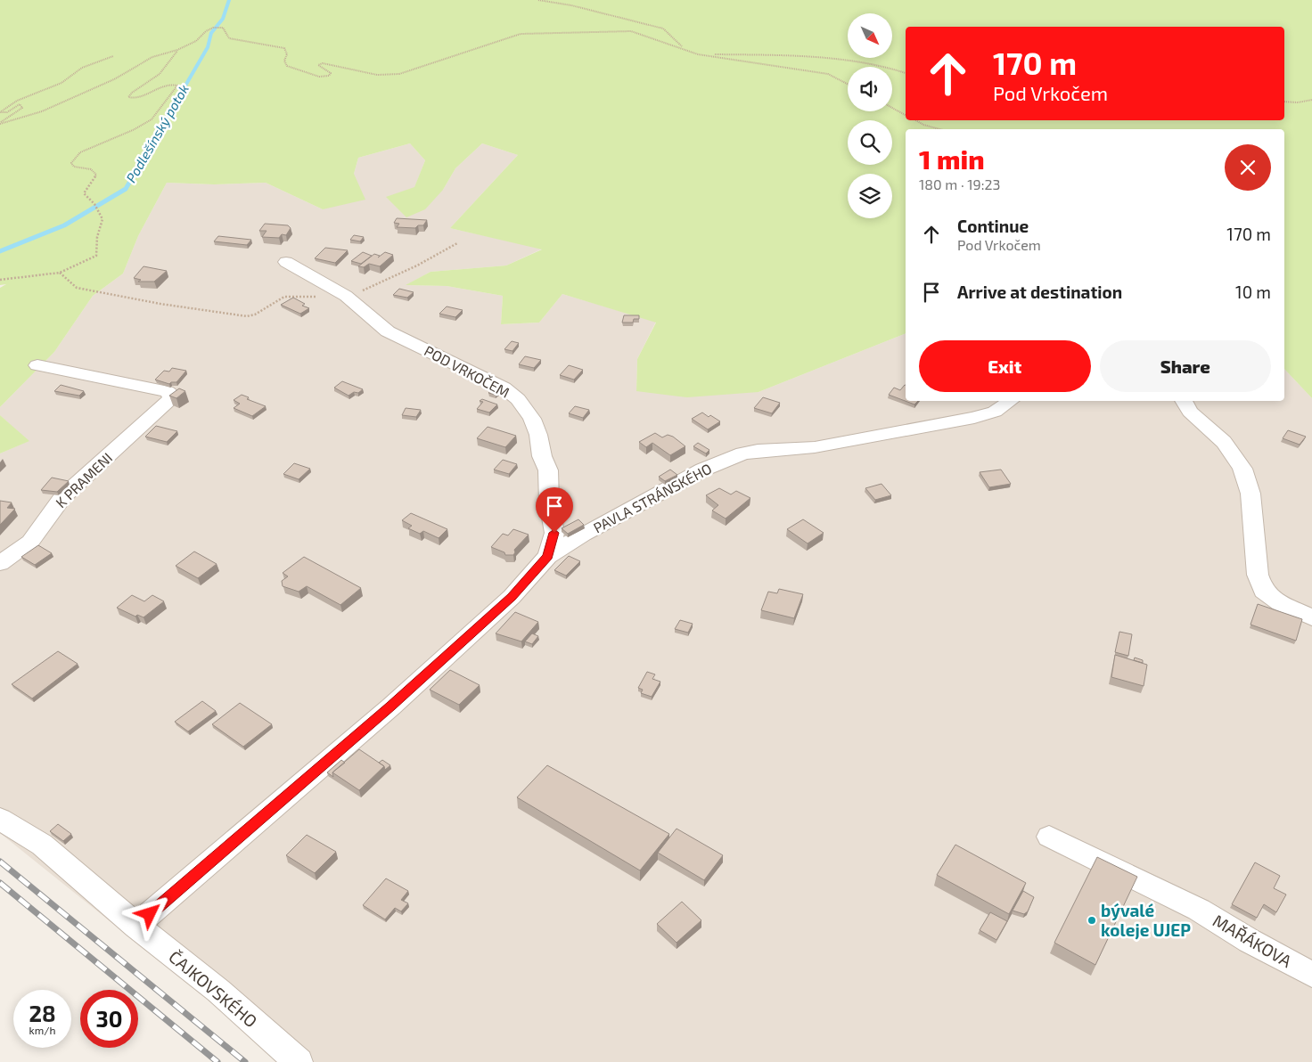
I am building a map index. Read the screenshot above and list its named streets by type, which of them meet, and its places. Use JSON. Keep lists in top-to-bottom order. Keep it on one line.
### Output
{"streets":{"street":["POD VRKOČEM","K PRAMENI","PAVLA STRÁNSKÉHO","MAŘÁKOVA","ČAJKOVSKÉHO"]},"crossings":[["POD VRKOČEM","PAVLA STRÁNSKÉHO"],["PAVLA STRÁNSKÉHO","ČAJKOVSKÉHO"]],"water":["Podlešínský potok"],"places":["bývalé koleje UJEP"],"north":"bottom right","page":{"turn":["170 m","Pod Vrkočem"],"heading":["1 min","180 m · 19:23"],"list":[{"name":"Continue","note":"Pod Vrkočem","value":"170 m"},{"name":"Arrive at destination","value":"10 m"}],"buttons":["Exit","Share"],"speed":"28 km/h","limit":"30"}}
